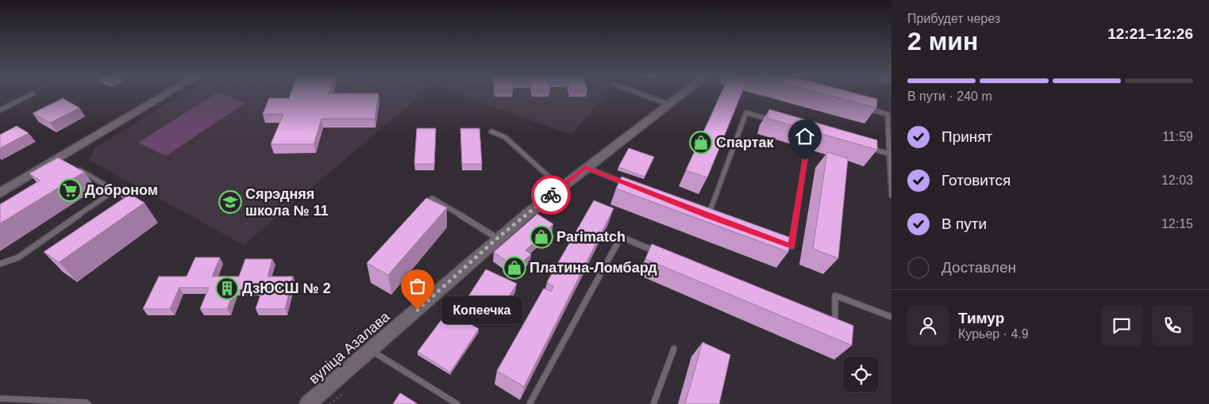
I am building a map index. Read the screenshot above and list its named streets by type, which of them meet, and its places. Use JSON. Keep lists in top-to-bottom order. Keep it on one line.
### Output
{"streets":{"street":["вуліца Азалава"]},"places":{"shop":["Спартак","Parimatch","Платина-Ломбард"],"supermarket":["Доброном"],"school or university":["Сярэдняя школа № 11"],"building":["ДзЮСШ № 2"],"other":["Копеечка"]},"page":{"heading":["2 мин","Прибудет через","12:21–12:26"],"panel":["Тимур","Курьер · 4.9"],"bar":"В пути · 240 m","list":[["Принят","11:59"],["Готовится","12:03"],["В пути","12:15"],"Доставлен"],"bubble":"Копеечка"}}
